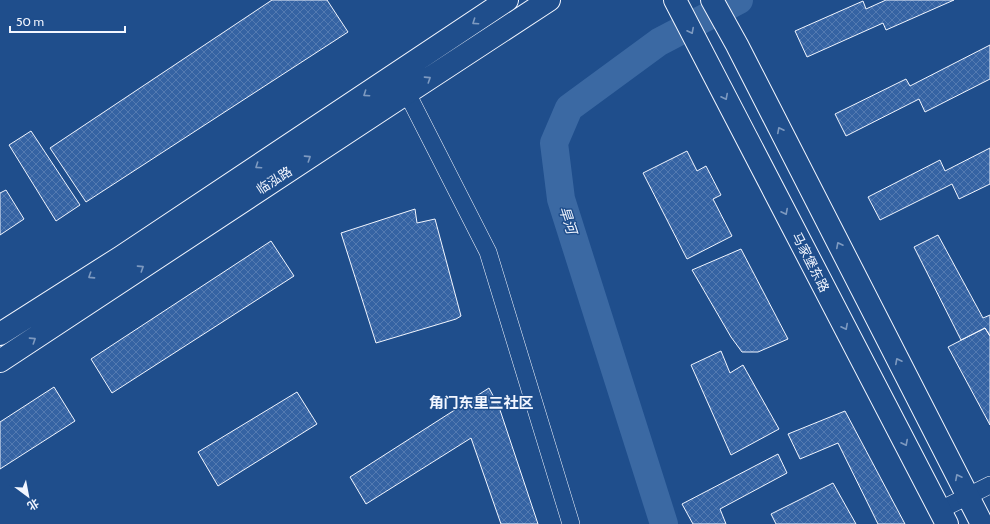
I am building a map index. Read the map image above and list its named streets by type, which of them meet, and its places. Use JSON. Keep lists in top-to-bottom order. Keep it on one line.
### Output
{"streets":{"main road":["临泓路","马家堡东路"]},"districts":["角门东里三社区"],"water":["旱河"],"scale_bar":"50 m","north":"bottom right"}
